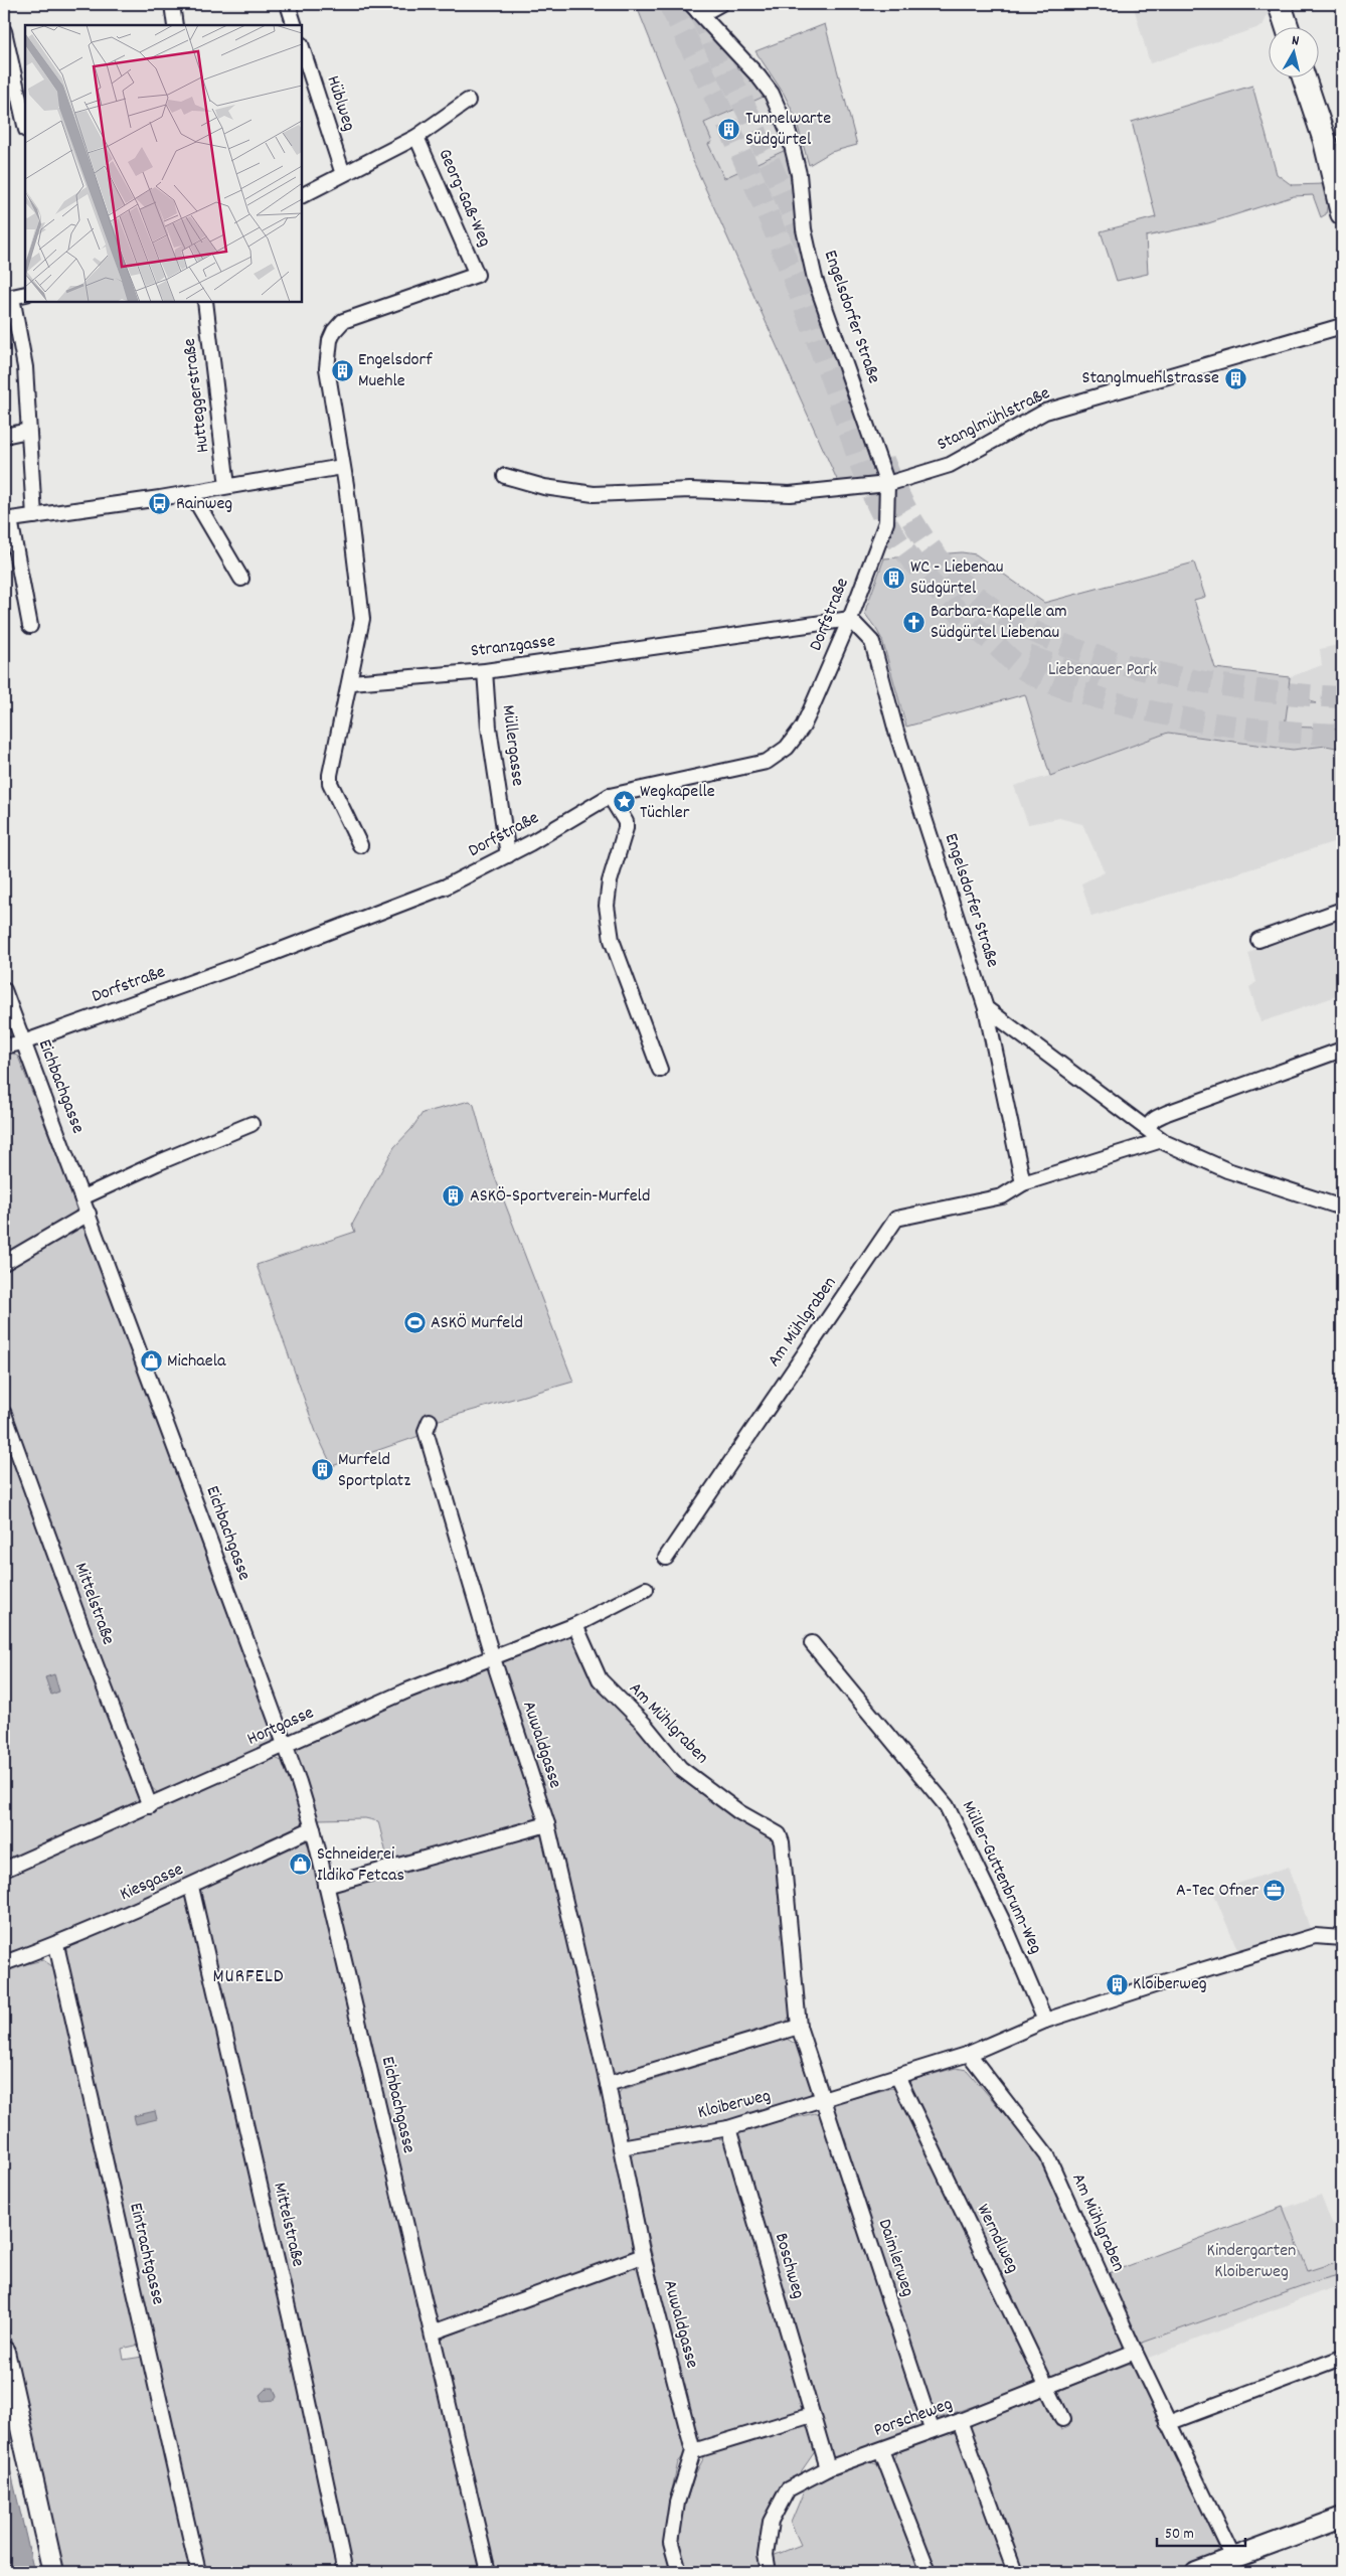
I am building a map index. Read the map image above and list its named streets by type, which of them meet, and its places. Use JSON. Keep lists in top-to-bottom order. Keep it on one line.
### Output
{"streets":{"street":["Hüblweg","Georg-Gaß-Weg","Engelsdorfer Straße","Hutteggerstraße","Stanglmühlstraße","Dorfstraße","Stranzgasse","Müllergasse","Eichbachgasse","Am Mühlgraben","Mittelstraße","Hortgasse","Auwaldgasse","Müller-Guttenbrunn-Weg","Kiesgasse","Kloiberweg","Werndlweg","Eintrachtgasse","Daimlerweg","Boschweg","Porscheweg"]},"crossings":[["Hüblweg","Georg-Gaß-Weg"],["Engelsdorfer Straße","Stanglmühlstraße"],["Engelsdorfer Straße","Dorfstraße"],["Engelsdorfer Straße","Stranzgasse"],["Dorfstraße","Stranzgasse"],["Dorfstraße","Müllergasse"],["Dorfstraße","Eichbachgasse"],["Stranzgasse","Müllergasse"],["Eichbachgasse","Hortgasse"],["Eichbachgasse","Kiesgasse"],["Am Mühlgraben","Hortgasse"],["Am Mühlgraben","Kloiberweg"],["Am Mühlgraben","Daimlerweg"],["Am Mühlgraben","Porscheweg"],["Mittelstraße","Hortgasse"],["Mittelstraße","Kiesgasse"],["Hortgasse","Auwaldgasse"],["Auwaldgasse","Kloiberweg"],["Müller-Guttenbrunn-Weg","Kloiberweg"],["Kiesgasse","Eintrachtgasse"],["Kloiberweg","Werndlweg"],["Kloiberweg","Daimlerweg"],["Kloiberweg","Boschweg"],["Werndlweg","Porscheweg"],["Daimlerweg","Porscheweg"],["Boschweg","Porscheweg"]],"districts":["MURFELD"],"parks":["Liebenauer Park","Kindergarten Kloiberweg"],"places":{"building":["Tunnelwarte Südgürtel","Engelsdorf Muehle","Stanglmuehlstrasse","WC - Liebenau Südgürtel","ASKÖ-Sportverein-Murfeld","Murfeld Sportplatz","Kloiberweg"],"bus stop":["Rainweg"],"church":["Barbara-Kapelle am Südgürtel Liebenau"],"place":["Wegkapelle Tüchler"],"sports":["ASKÖ Murfeld"],"shop":["Michaela","Schneiderei Ildiko Fetcas"],"office":["A-Tec Ofner"]},"scale_bar":"50 m","north":"top"}
